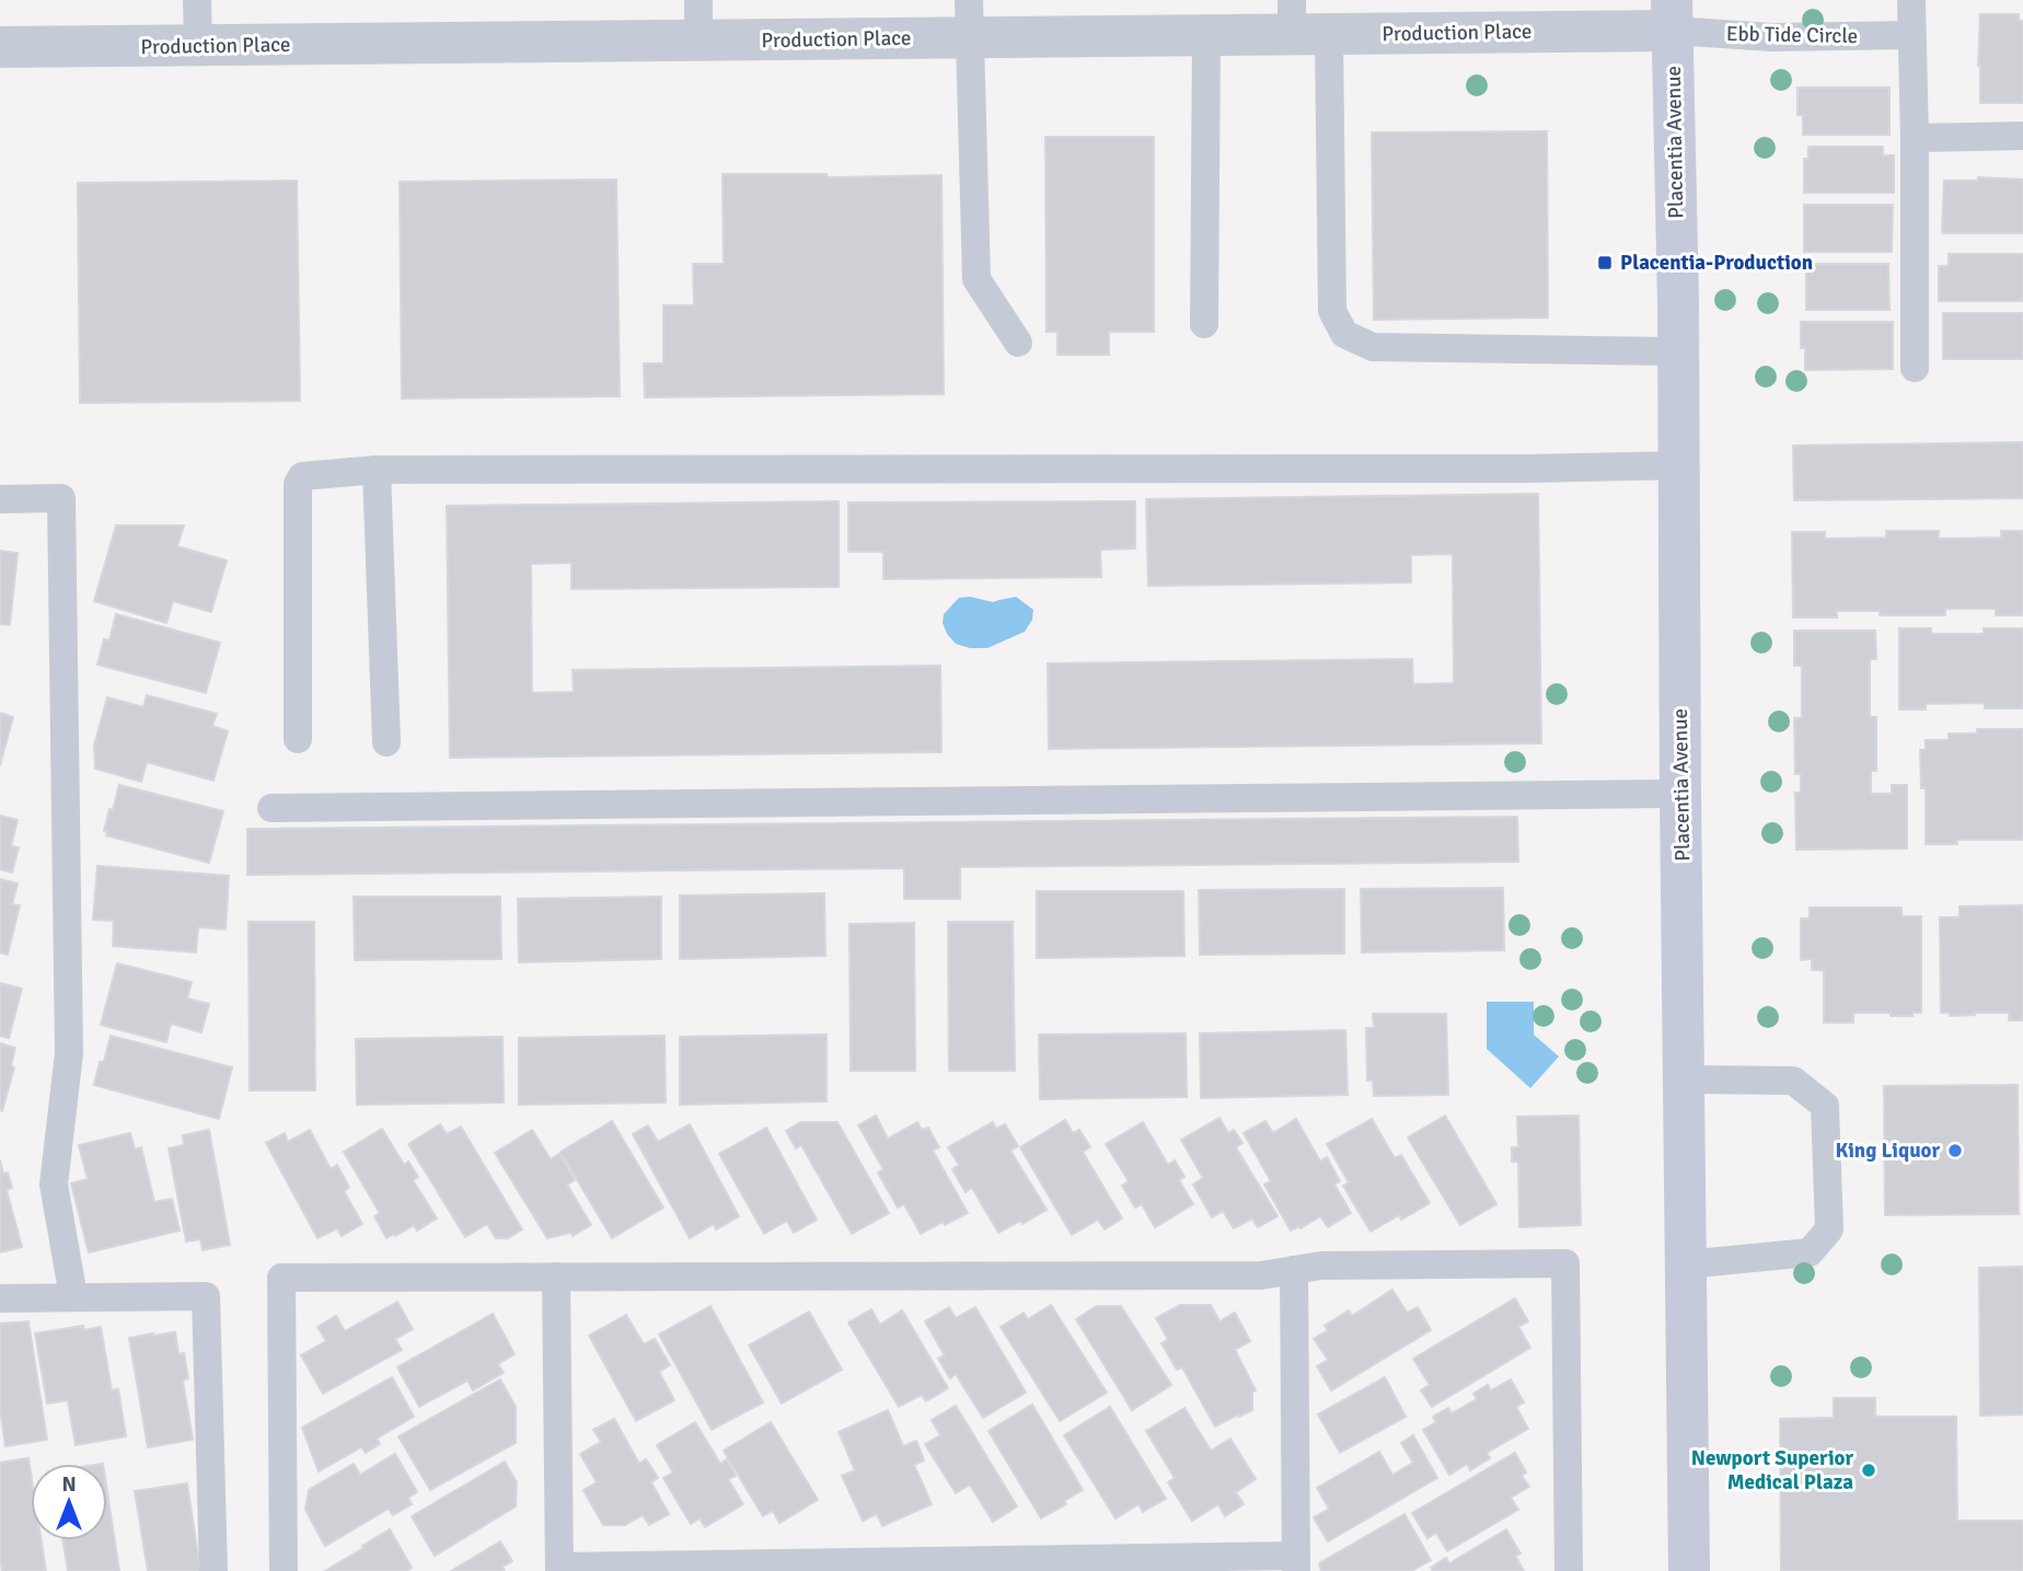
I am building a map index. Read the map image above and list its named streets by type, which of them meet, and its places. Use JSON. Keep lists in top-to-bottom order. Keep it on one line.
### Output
{"streets":{"main road":["Placentia Avenue"],"street":["Production Place"],"lane":["Ebb Tide Circle"]},"crossings":[["Production Place","Ebb Tide Circle"],["Production Place","Placentia Avenue"],["Ebb Tide Circle","Placentia Avenue"]],"places":{"transit":["Placentia-Production"],"other":["King Liquor","Newport Superior Medical Plaza"]},"north":"top"}
